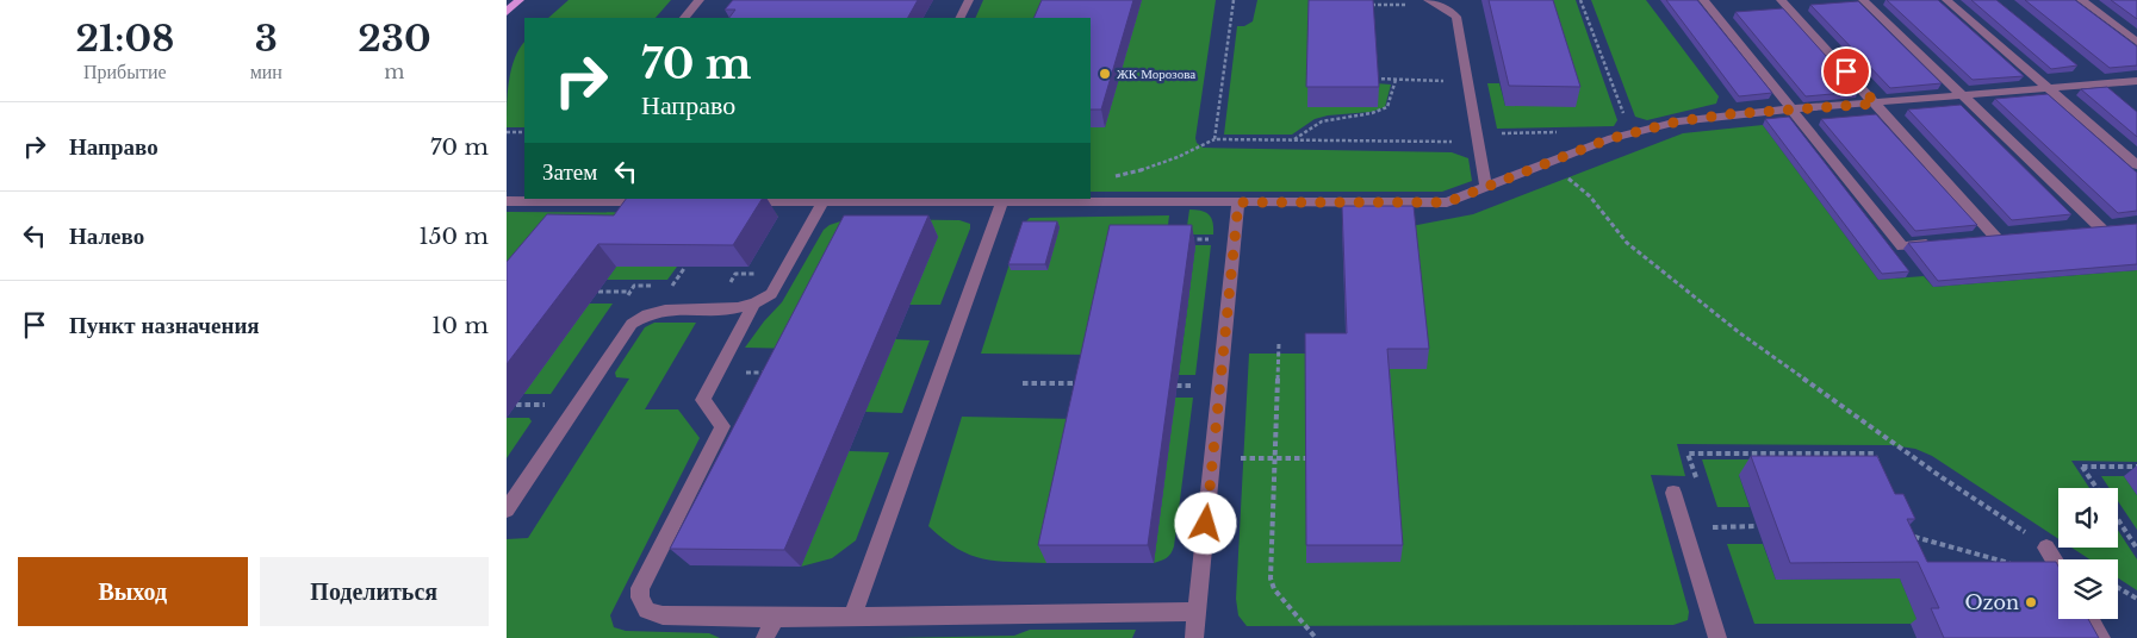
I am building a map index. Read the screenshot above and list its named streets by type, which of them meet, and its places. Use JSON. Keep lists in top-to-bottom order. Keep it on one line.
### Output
{"places":["ЖК Морозова","Ozon"],"page":{"eta":["21:08","Прибытие","3","мин","230","m"],"turn":["70 m","Направо"],"list":[{"name":"Направо","value":"70 m"},{"name":"Налево","value":"150 m"},{"name":"Пункт назначения","value":"10 m"}],"then":"Затем","buttons":["Выход","Поделиться"]}}
